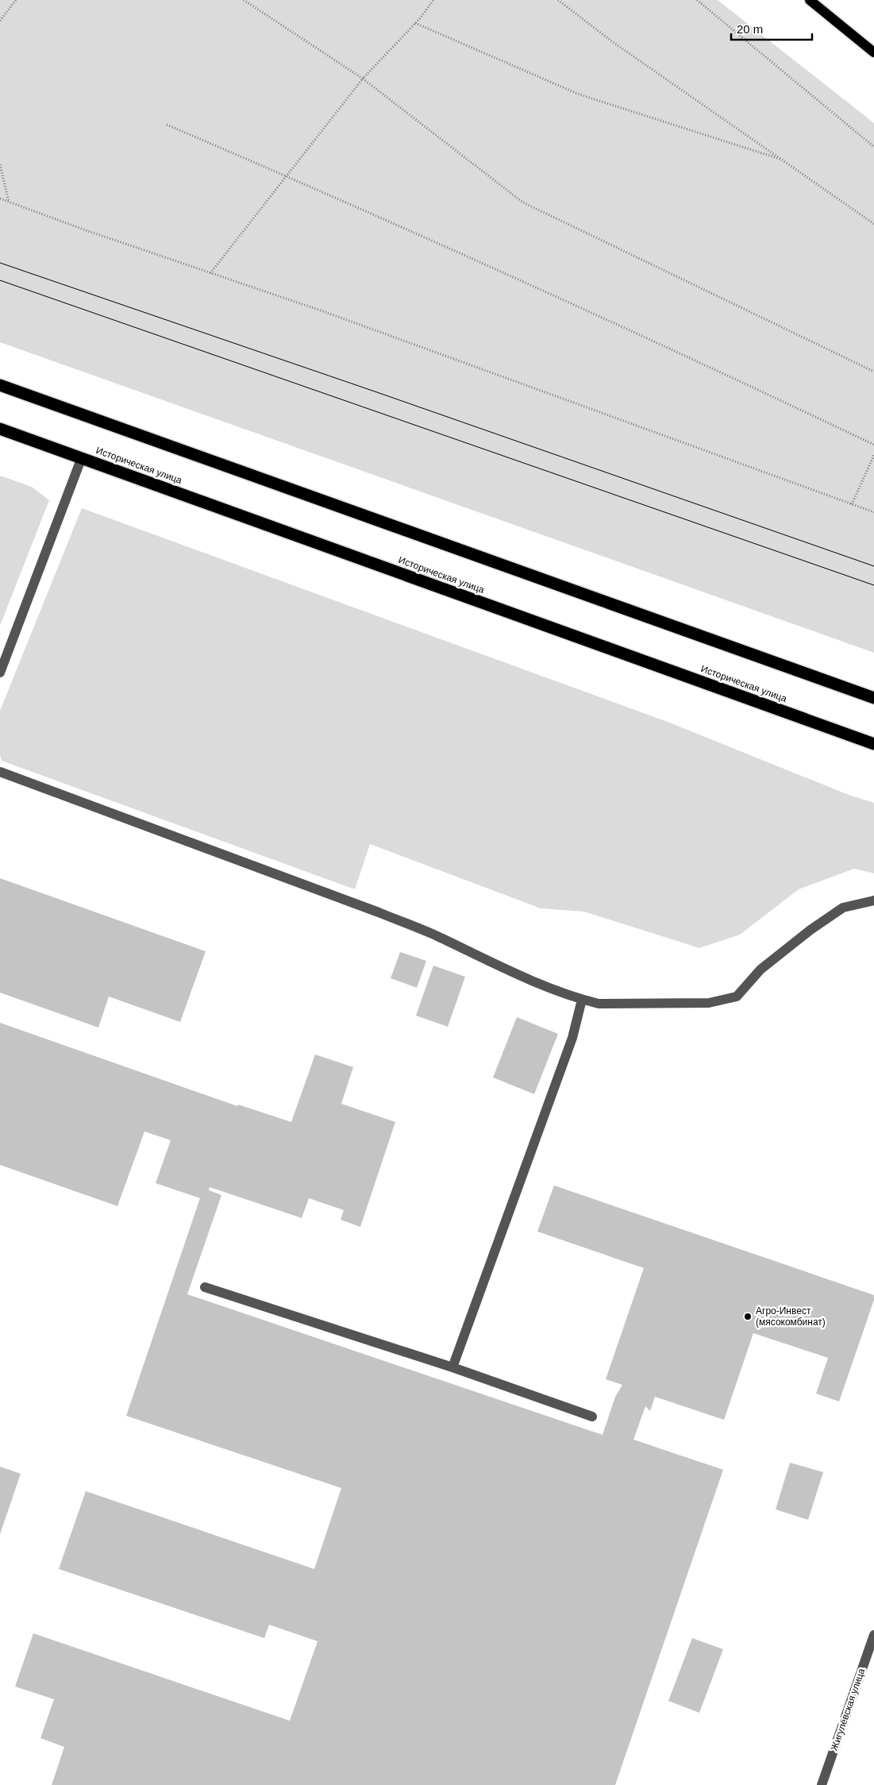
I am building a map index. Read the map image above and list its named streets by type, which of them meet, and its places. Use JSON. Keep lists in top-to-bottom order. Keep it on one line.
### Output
{"streets":{"highway":["Историческая улица"],"street":["Жигулёвская улица"]},"places":["Агро-Инвест (мясокомбинат)"],"scale_bar":"20 m"}
